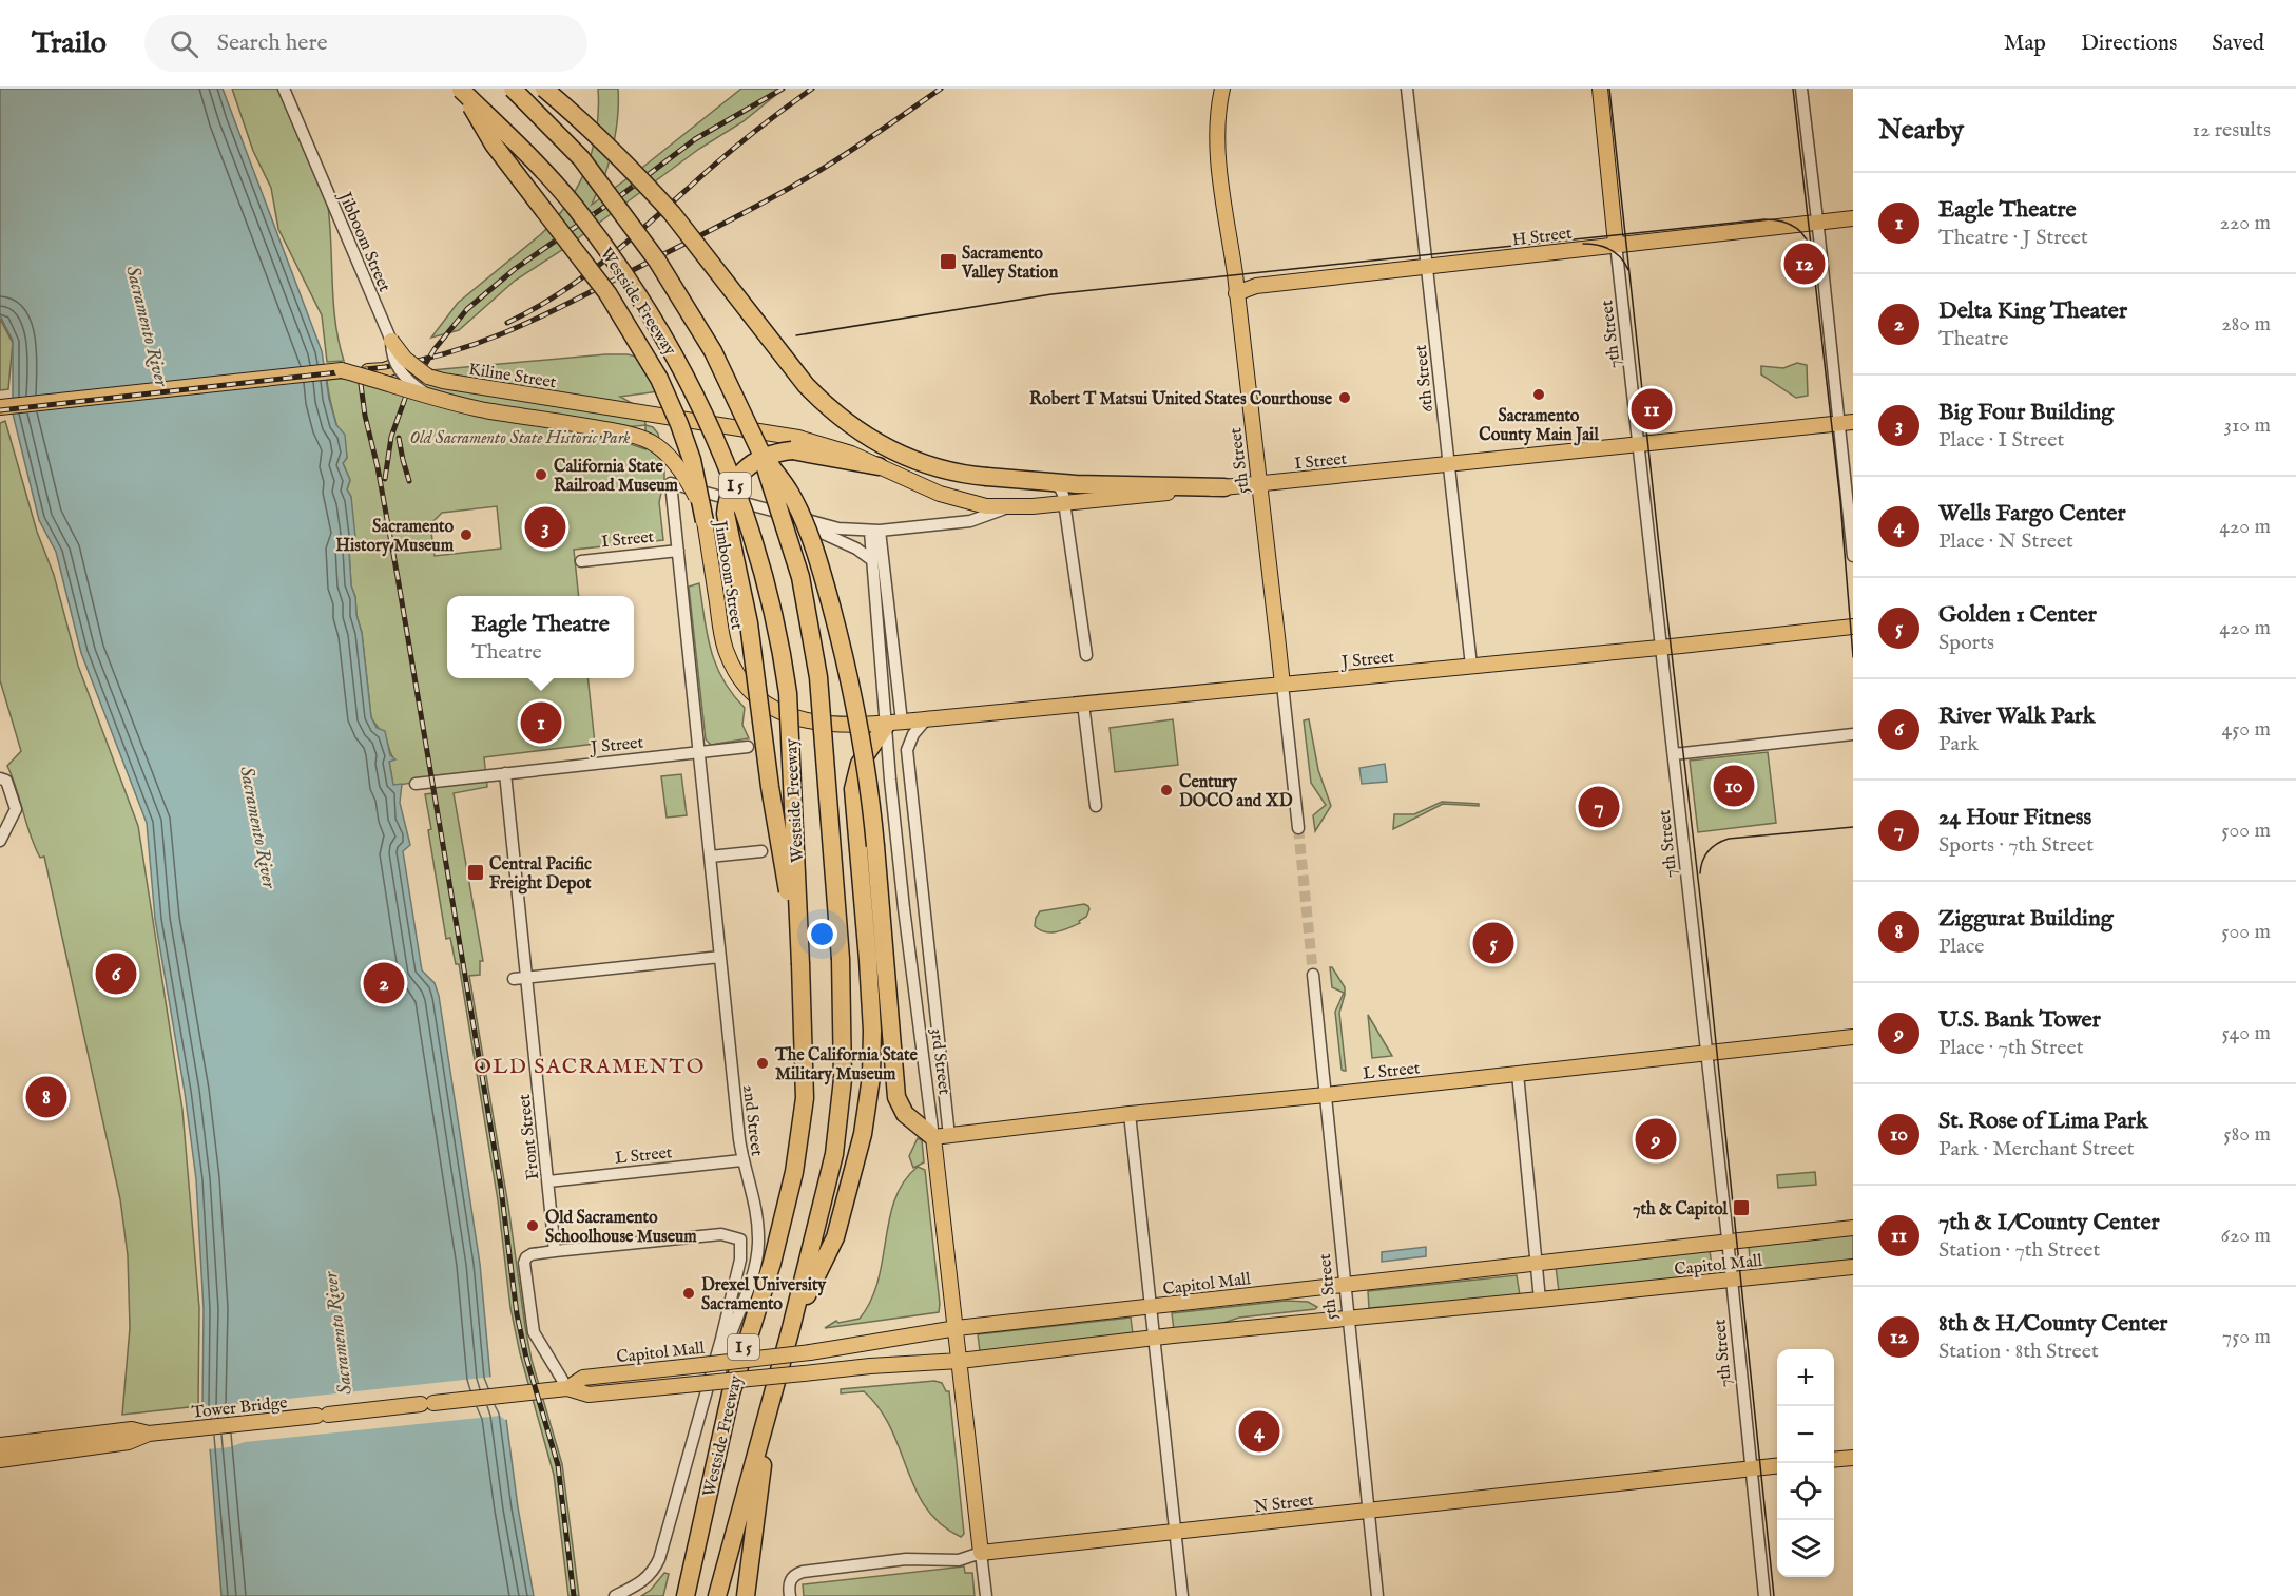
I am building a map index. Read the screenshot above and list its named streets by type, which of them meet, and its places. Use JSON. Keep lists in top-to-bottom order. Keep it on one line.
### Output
{"streets":{"highway":["Westside Freeway","I 5"],"main road":["H Street","7th Street","Kiline Street","I Street","5th Street","Jimboom Street","J Street","3rd Street","L Street","Capitol Mall","Tower Bridge","N Street"],"street":["Jibboom Street","6th Street","2nd Street","Front Street"]},"crossings":[["H Street","7th Street"],["H Street","6th Street"],["H Street","5th Street"],["Jibboom Street","Kiline Street"],["7th Street","I Street"],["7th Street","J Street"],["7th Street","L Street"],["7th Street","Capitol Mall"],["7th Street","N Street"],["Kiline Street","Jimboom Street"],["6th Street","I Street"],["6th Street","J Street"],["I Street","5th Street"],["I Street","3rd Street"],["I Street","2nd Street"],["5th Street","J Street"],["5th Street","L Street"],["5th Street","Capitol Mall"],["5th Street","N Street"],["Jimboom Street","J Street"],["Jimboom Street","3rd Street"],["J Street","3rd Street"],["J Street","2nd Street"],["J Street","Front Street"],["3rd Street","L Street"],["3rd Street","Capitol Mall"],["3rd Street","N Street"],["L Street","2nd Street"],["L Street","Front Street"],["2nd Street","Capitol Mall"],["Capitol Mall","Tower Bridge"]],"districts":["OLD SACRAMENTO"],"water":["Sacramento River"],"parks":["Old Sacramento State Historic Park"],"places":{"transit":["Sacramento Valley Station","Central Pacific Freight Depot","7th & Capitol"],"other":["Sacramento County Main Jail","Robert T Matsui United States Courthouse","California State Railroad Museum","Sacramento History Museum","Century DOCO and XD","The California State Military Museum","Old Sacramento Schoolhouse Museum","Drexel University Sacramento"]},"page":{"header":"Trailo","search":"Search here","nav":["Map","Directions","Saved"],"heading":["Nearby","12 results"],"list":[{"mark":"1","name":"Eagle Theatre","note":"Theatre · J Street","value":"220 m"},{"mark":"2","name":"Delta King Theater","note":"Theatre","value":"280 m"},{"mark":"3","name":"Big Four Building","note":"Place · I Street","value":"310 m"},{"mark":"4","name":"Wells Fargo Center","note":"Place · N Street","value":"420 m"},{"mark":"5","name":"Golden 1 Center","note":"Sports","value":"420 m"},{"mark":"6","name":"River Walk Park","note":"Park","value":"450 m"},{"mark":"7","name":"24 Hour Fitness","note":"Sports · 7th Street","value":"500 m"},{"mark":"8","name":"Ziggurat Building","note":"Place","value":"500 m"},{"mark":"9","name":"U.S. Bank Tower","note":"Place · 7th Street","value":"540 m"},{"mark":"10","name":"St. Rose of Lima Park","note":"Park · Merchant Street","value":"580 m"},{"mark":"11","name":"7th & I/County Center","note":"Station · 7th Street","value":"620 m"},{"mark":"12","name":"8th & H/County Center","note":"Station · 8th Street","value":"750 m"}],"pins":["12","11","3","1","10","7","5","6","2","8","9","4"],"popup":["Eagle Theatre","Theatre"],"map_buttons":["+","−"]}}
